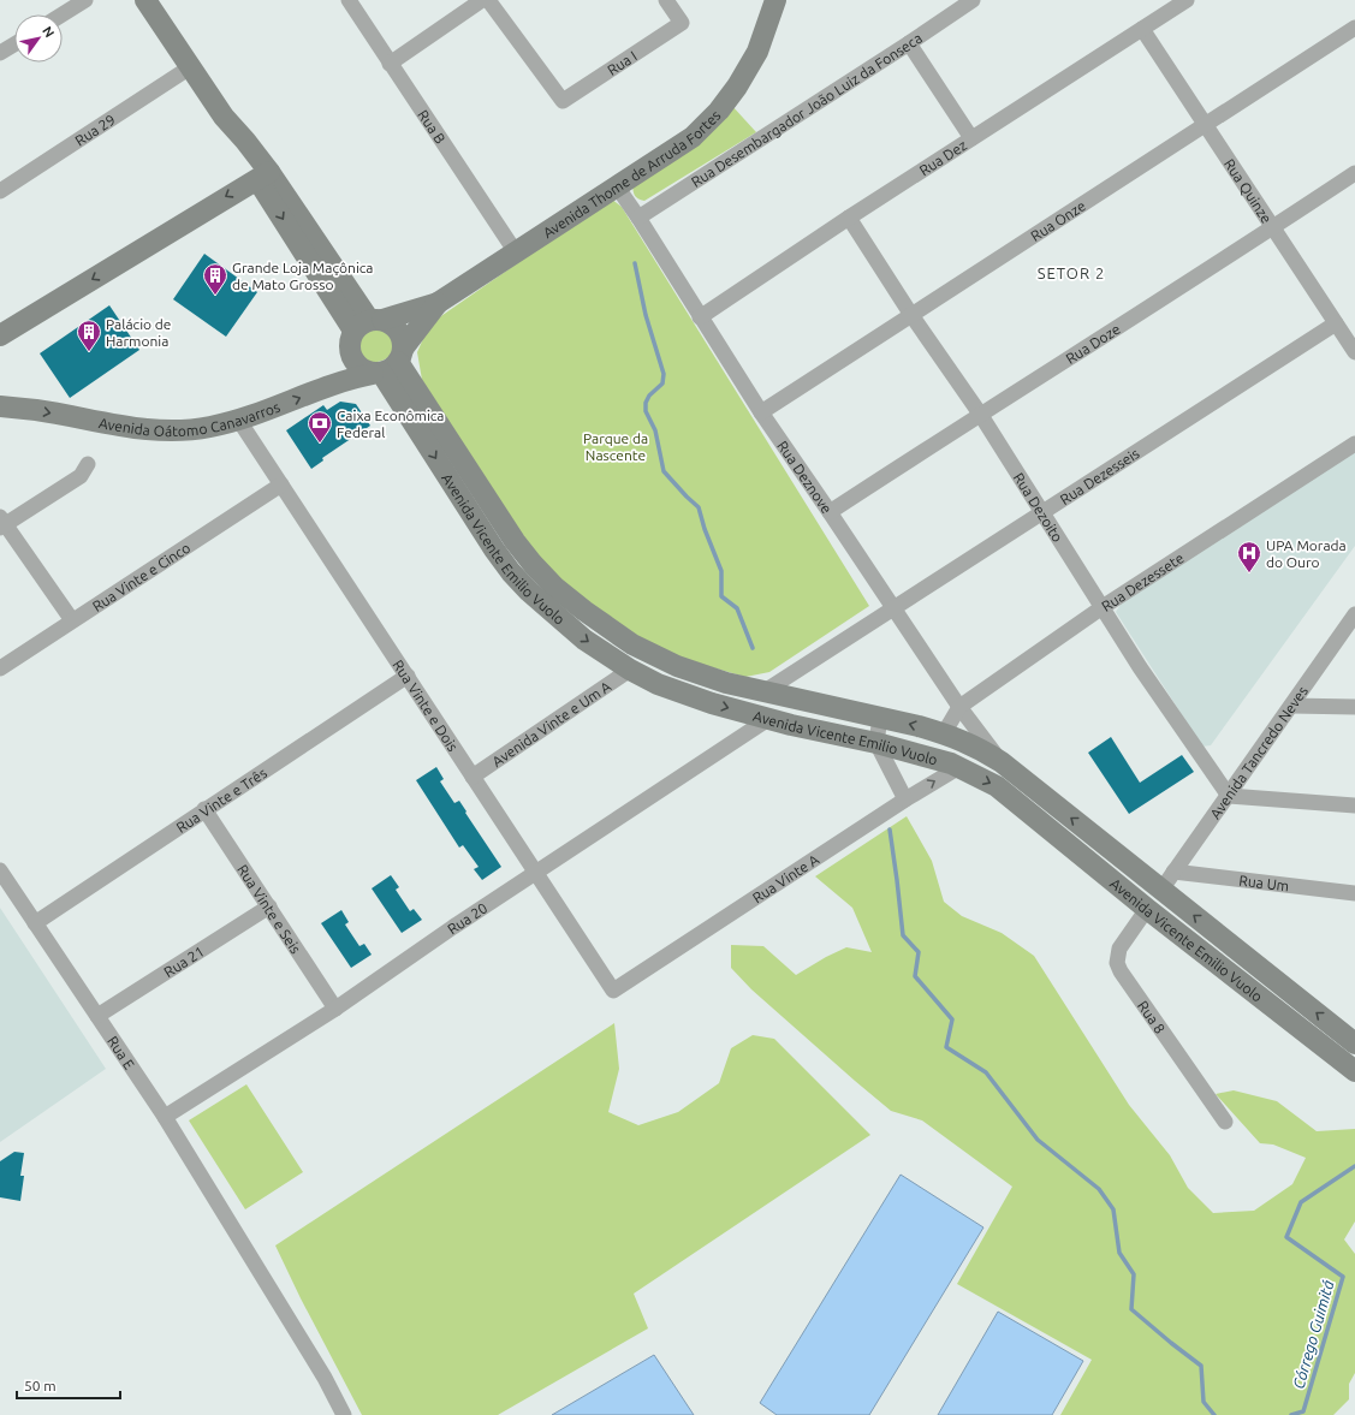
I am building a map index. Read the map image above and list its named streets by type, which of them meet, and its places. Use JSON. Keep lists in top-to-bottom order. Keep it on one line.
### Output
{"streets":{"main road":["Avenida Thome de Arruda Fortes","Avenida Oátomo Canavarros","Avenida Vicente Emilio Vuolo"],"street":["Rua I","Rua Desembargador João Luiz da Fonseca","Rua B","Rua 29","Rua Dez","Rua Quinze","Rua Onze","Rua Doze","Rua Dezesseis","Rua Deznove","Rua Dezoito","Rua Vinte e Cinco","Rua Dezessete","Rua Vinte e Dois","Avenida Vinte e Um A","Avenida Tancredo Neves","Rua Vinte e Três","Rua Vinte A","Rua Um","Rua Vinte e Seis","Rua 20","Rua 21","Rua 8","Rua E"]},"crossings":[["Rua Desembargador João Luiz da Fonseca","Rua Deznove"],["Rua B","Avenida Thome de Arruda Fortes"],["Rua Dez","Rua Quinze"],["Rua Dez","Rua Deznove"],["Rua Dez","Rua Dezoito"],["Avenida Thome de Arruda Fortes","Avenida Oátomo Canavarros"],["Avenida Thome de Arruda Fortes","Rua Deznove"],["Avenida Thome de Arruda Fortes","Avenida Vicente Emilio Vuolo"],["Rua Quinze","Rua Onze"],["Rua Quinze","Rua Doze"],["Rua Quinze","Rua Dezesseis"],["Rua Onze","Rua Deznove"],["Rua Onze","Rua Dezoito"],["Rua Doze","Rua Deznove"],["Rua Doze","Rua Dezoito"],["Avenida Oátomo Canavarros","Avenida Vicente Emilio Vuolo"],["Avenida Oátomo Canavarros","Rua Vinte e Dois"],["Rua Dezesseis","Rua Deznove"],["Rua Dezesseis","Rua Dezoito"],["Rua Dezesseis","Avenida Vicente Emilio Vuolo"],["Rua Deznove","Avenida Vicente Emilio Vuolo"],["Rua Deznove","Rua Dezessete"],["Rua Dezoito","Rua Dezessete"],["Rua Dezoito","Avenida Tancredo Neves"],["Avenida Vicente Emilio Vuolo","Rua Dezessete"],["Avenida Vicente Emilio Vuolo","Avenida Vinte e Um A"],["Avenida Vicente Emilio Vuolo","Avenida Tancredo Neves"],["Avenida Vicente Emilio Vuolo","Rua Vinte A"],["Avenida Vicente Emilio Vuolo","Rua 20"],["Avenida Vicente Emilio Vuolo","Rua 8"],["Rua Vinte e Cinco","Rua Vinte e Dois"],["Rua Vinte e Dois","Avenida Vinte e Um A"],["Rua Vinte e Dois","Rua Vinte e Três"],["Rua Vinte e Dois","Rua Vinte A"],["Rua Vinte e Dois","Rua 20"],["Avenida Tancredo Neves","Rua Um"],["Rua Vinte e Três","Rua Vinte e Seis"],["Rua Vinte e Três","Rua E"],["Rua Vinte e Seis","Rua 20"],["Rua Vinte e Seis","Rua 21"],["Rua 20","Rua E"],["Rua 21","Rua E"]],"districts":["SETOR 2"],"water":["Córrego Guimitá"],"parks":["Parque da Nascente"],"places":{"building":["Grande Loja Maçônica de Mato Grosso","Palácio de Harmonia"],"bank":["Caixa Econômica Federal"],"hospital":["UPA Morada do Ouro"]},"scale_bar":"50 m","north":"top right"}
